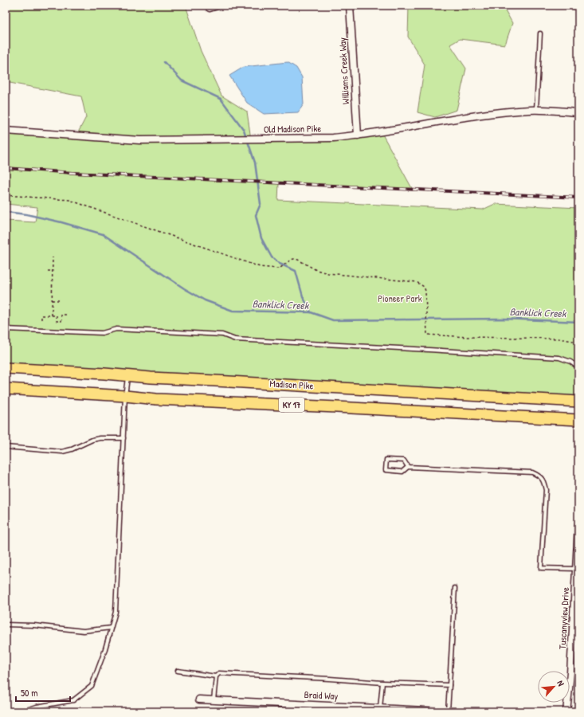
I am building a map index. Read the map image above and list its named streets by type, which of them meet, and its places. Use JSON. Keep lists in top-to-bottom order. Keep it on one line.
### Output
{"streets":{"main road":["Madison Pike","KY 17"],"street":["Williams Creek Way","Old Madison Pike","Tuscanyview Drive","Braid Way"]},"crossings":[["Williams Creek Way","Old Madison Pike"]],"water":["Banklick Creek"],"parks":["Pioneer Park"],"scale_bar":"50 m","north":"top right"}
